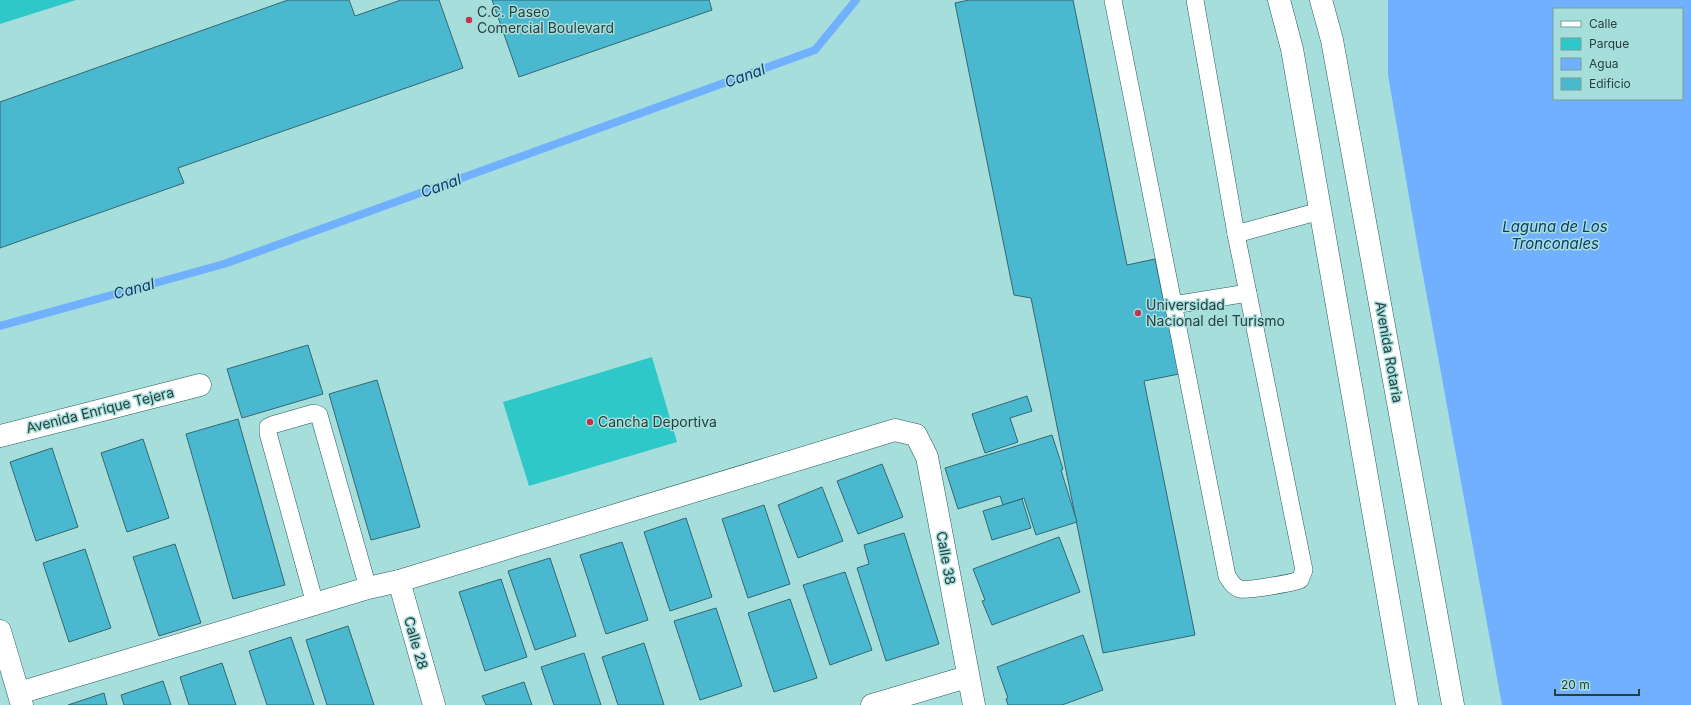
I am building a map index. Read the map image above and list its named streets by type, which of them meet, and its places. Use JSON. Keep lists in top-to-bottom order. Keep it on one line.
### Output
{"streets":{"street":["Avenida Rotaria","Avenida Enrique Tejera","Calle 38","Calle 28"]},"crossings":[["Calle 38","Calle 28"]],"water":["Canal","Laguna de Los Tronconales"],"places":["C.C. Paseo Comercial Boulevard","Universidad Nacional del Turismo","Cancha Deportiva"],"legend":["Calle","Parque","Agua","Edificio"],"scale_bar":"20 m"}
